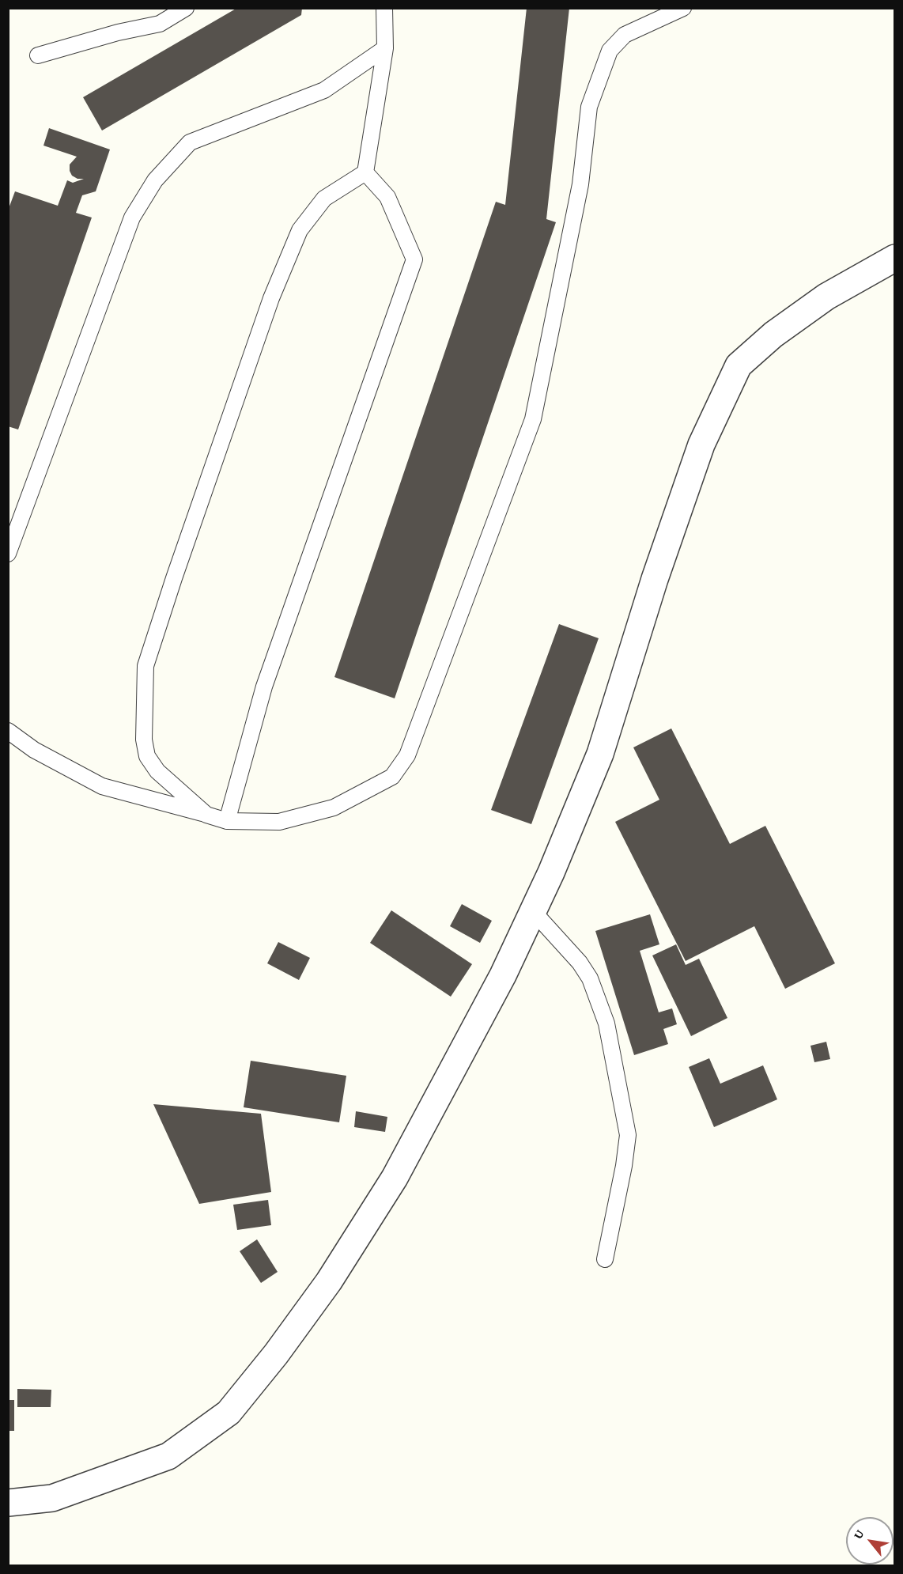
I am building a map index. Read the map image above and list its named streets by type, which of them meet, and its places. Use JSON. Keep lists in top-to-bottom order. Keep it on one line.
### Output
{"north":"top left"}
